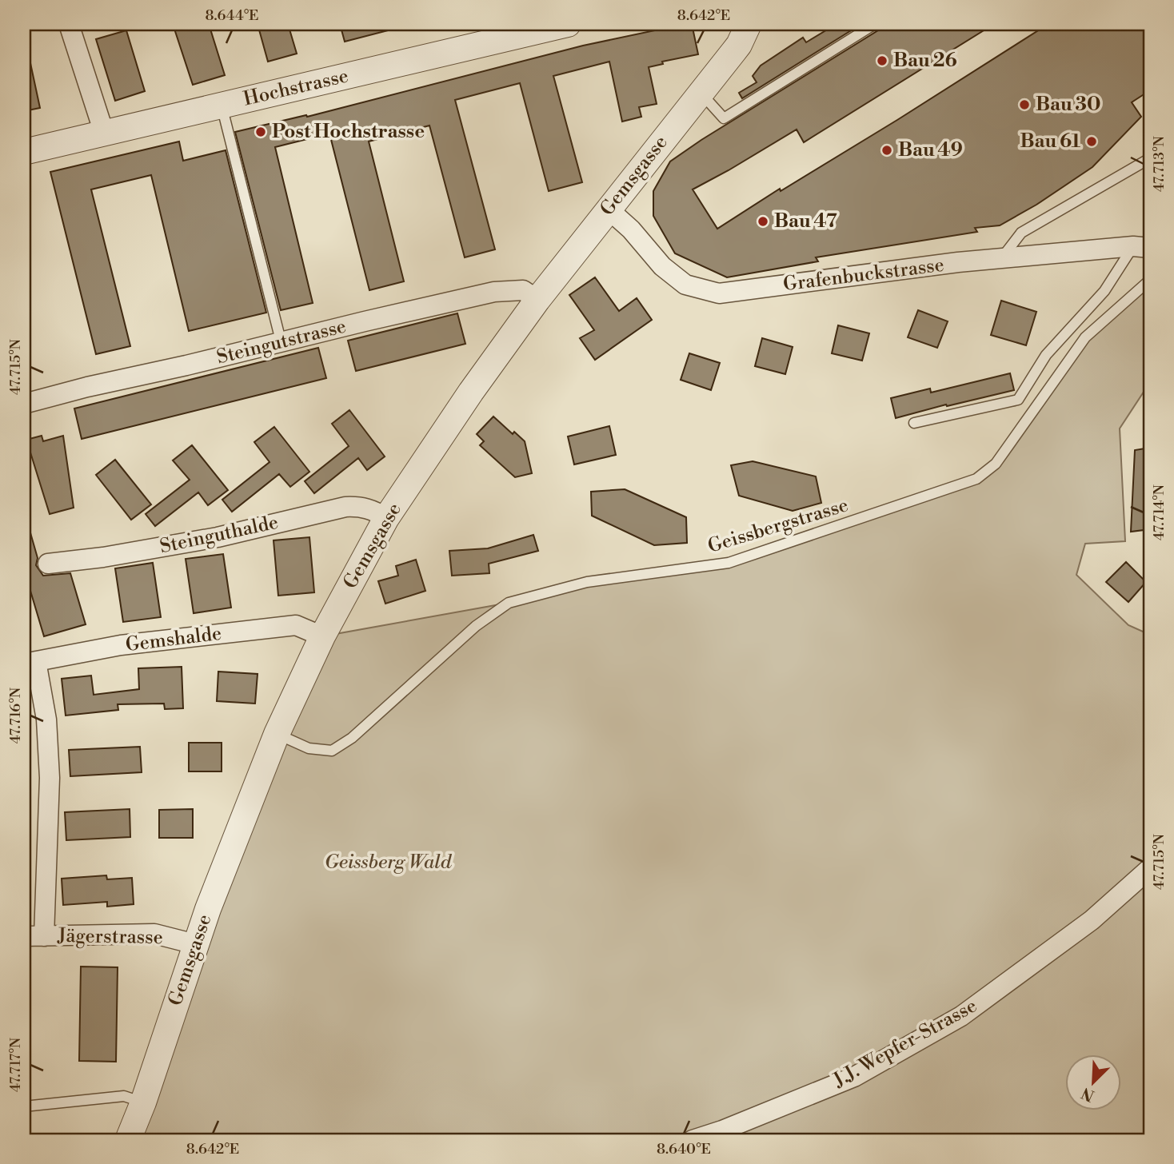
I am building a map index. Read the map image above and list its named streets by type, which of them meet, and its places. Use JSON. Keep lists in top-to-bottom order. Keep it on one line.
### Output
{"streets":{"street":["Hochstrasse","Gemsgasse","Grafenbuckstrasse","Steingutstrasse","Steinguthalde","Gemshalde","Jägerstrasse","J.J. Wepfer-Strasse"],"lane":["Geissbergstrasse"]},"crossings":[["Gemsgasse","Grafenbuckstrasse"],["Gemsgasse","Steingutstrasse"],["Gemsgasse","Geissbergstrasse"],["Gemsgasse","Steinguthalde"],["Gemsgasse","Gemshalde"],["Gemsgasse","Jägerstrasse"]],"parks":["Geissberg Wald"],"places":["Bau 26","Bau 30","Post Hochstrasse","Bau 61","Bau 49","Bau 47"],"north":"bottom left","coordinates":["8.644°E","8.642°E","47.713°N","47.715°N","47.714°N","47.716°N","47.717°N","8.640°E"]}
